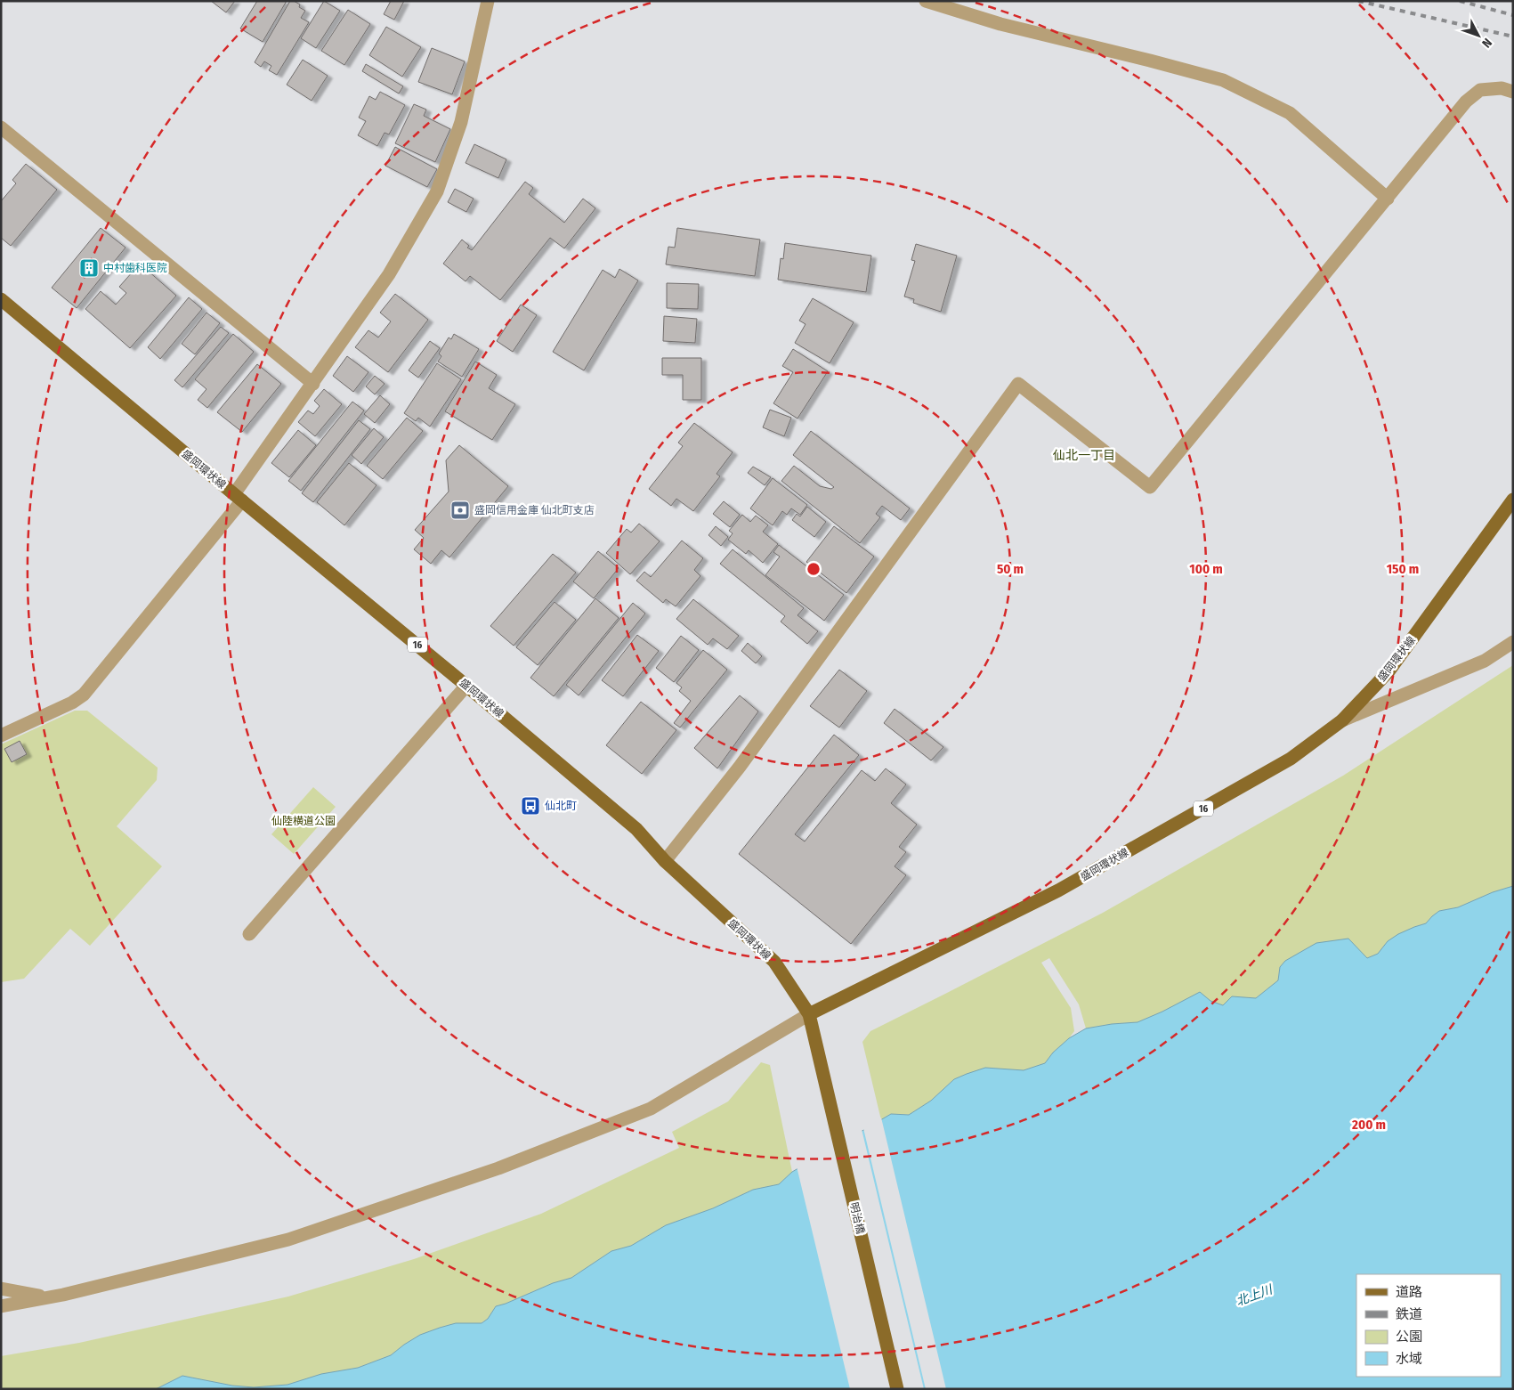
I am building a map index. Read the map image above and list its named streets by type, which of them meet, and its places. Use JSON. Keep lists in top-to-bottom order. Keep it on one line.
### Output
{"streets":{"main road":["盛岡環状線","16","明治橋"]},"crossings":[["盛岡環状線","明治橋"]],"districts":["仙北一丁目"],"water":["北上川"],"parks":["仙陸横道公園"],"places":{"building":["中村歯科医院"],"bank":["盛岡信用金庫 仙北町支店"],"bus stop":["仙北町"]},"legend":["道路","鉄道","公園","水域"],"north":"bottom right","rings":["50 m","100 m","150 m","200 m"]}
